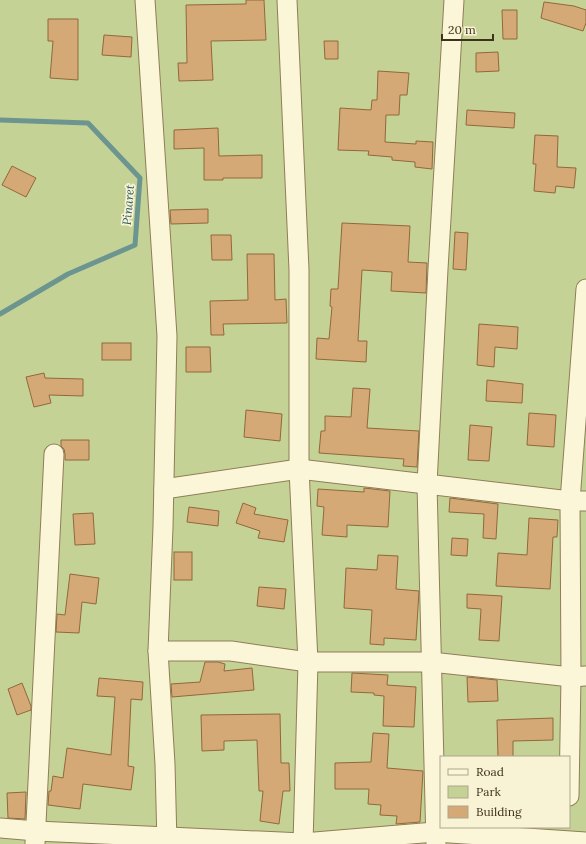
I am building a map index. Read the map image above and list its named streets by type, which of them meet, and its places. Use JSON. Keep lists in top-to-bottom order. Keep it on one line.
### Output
{"water":["Pinaret"],"legend":["Road","Park","Building"],"scale_bar":"20 m"}
